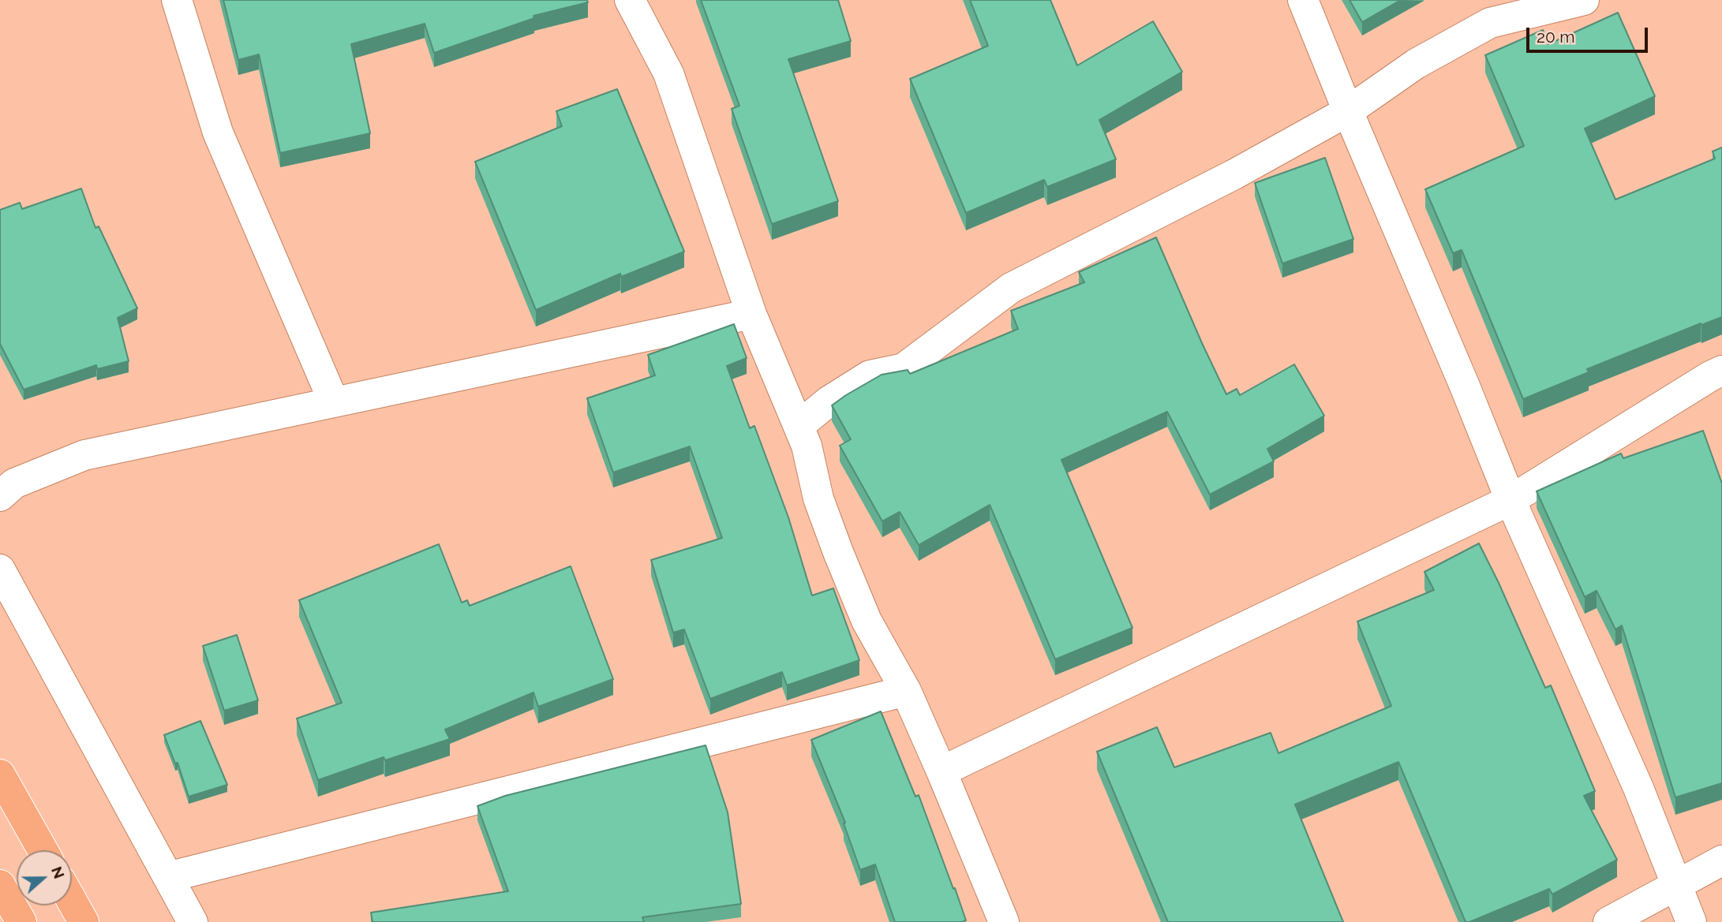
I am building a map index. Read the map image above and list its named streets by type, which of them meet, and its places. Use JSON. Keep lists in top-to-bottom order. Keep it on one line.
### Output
{"scale_bar":"20 m","north":"right"}
